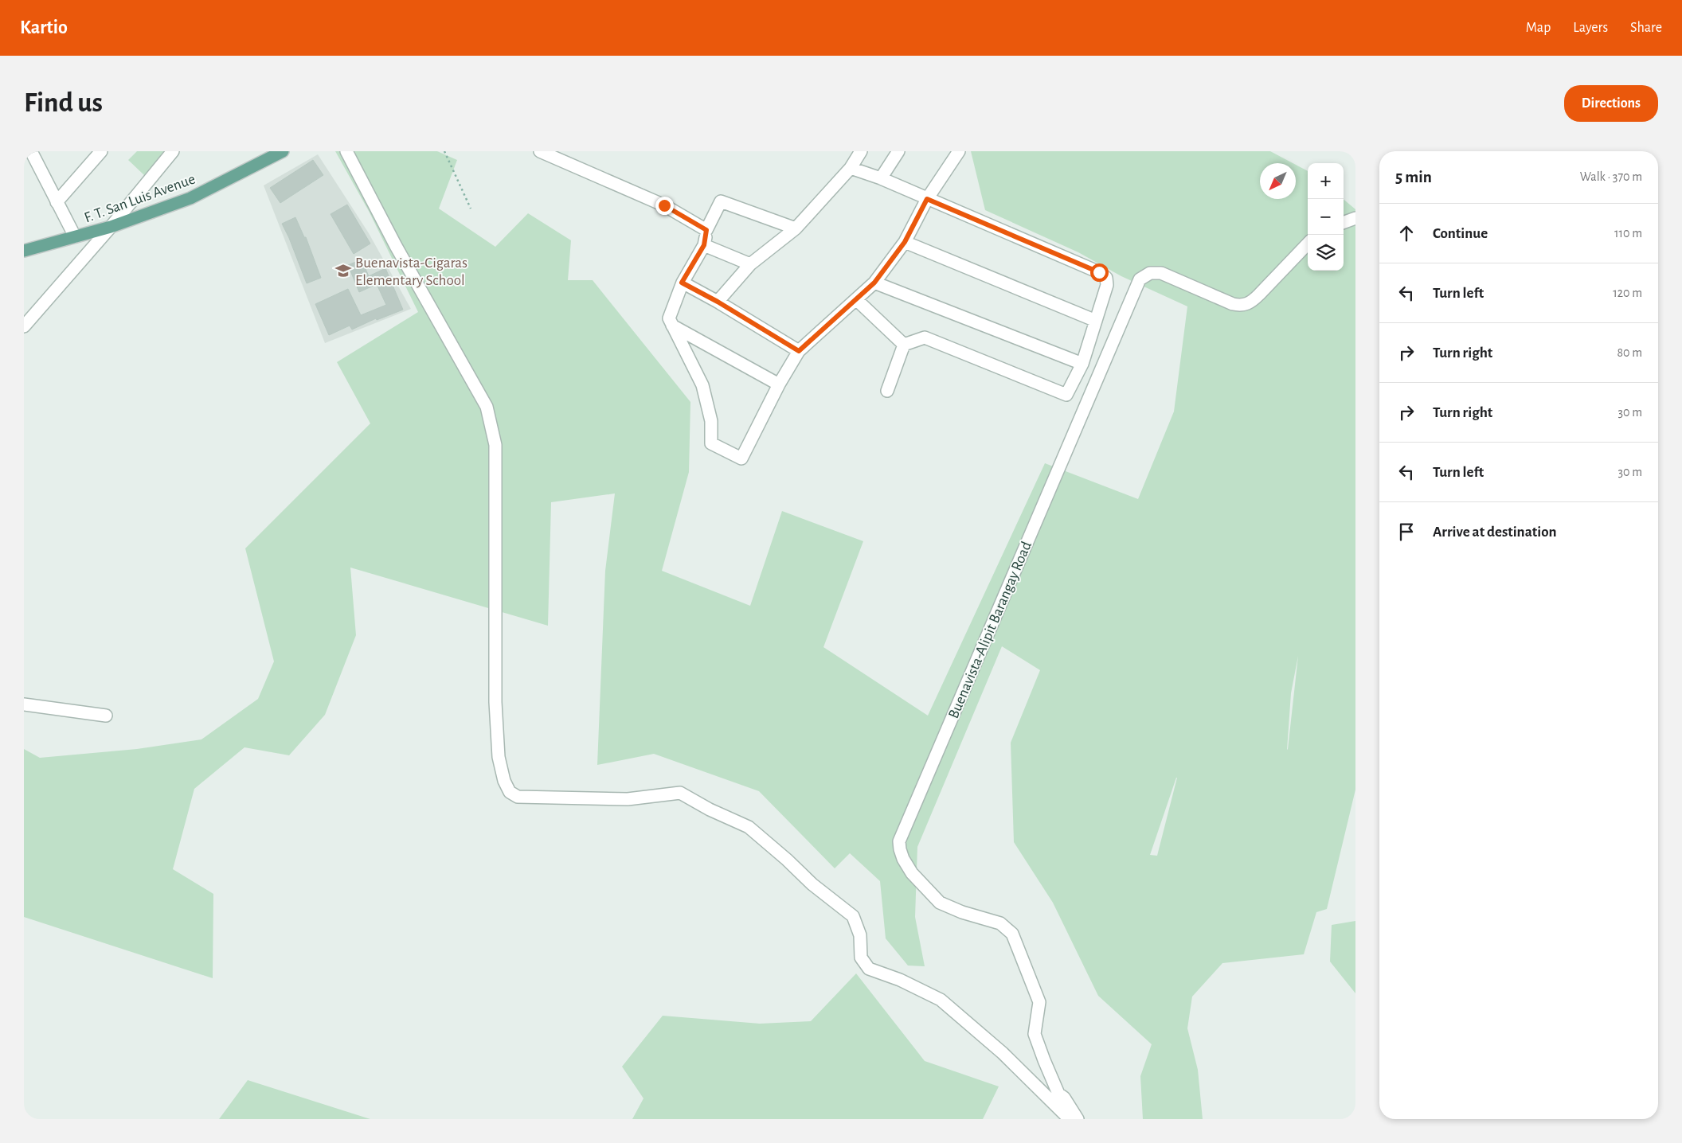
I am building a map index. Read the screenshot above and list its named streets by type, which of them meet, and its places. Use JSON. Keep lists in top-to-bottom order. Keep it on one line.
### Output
{"streets":{"main road":["F. T. San Luis Avenue"],"street":["Buenavista-Alipit Barangay Road"]},"places":{"school or university":["Buenavista-Cigaras Elementary School"]},"north":"bottom left","page":{"header":"Kartio","nav":["Map","Layers","Share"],"buttons":"Directions","title":"Find us","heading":["5 min","Walk · 370 m"],"map_buttons":["+","−"],"list":[["Continue","110 m"],["Turn left","120 m"],["Turn right","80 m"],["Turn right","30 m"],["Turn left","30 m"],"Arrive at destination"]}}
